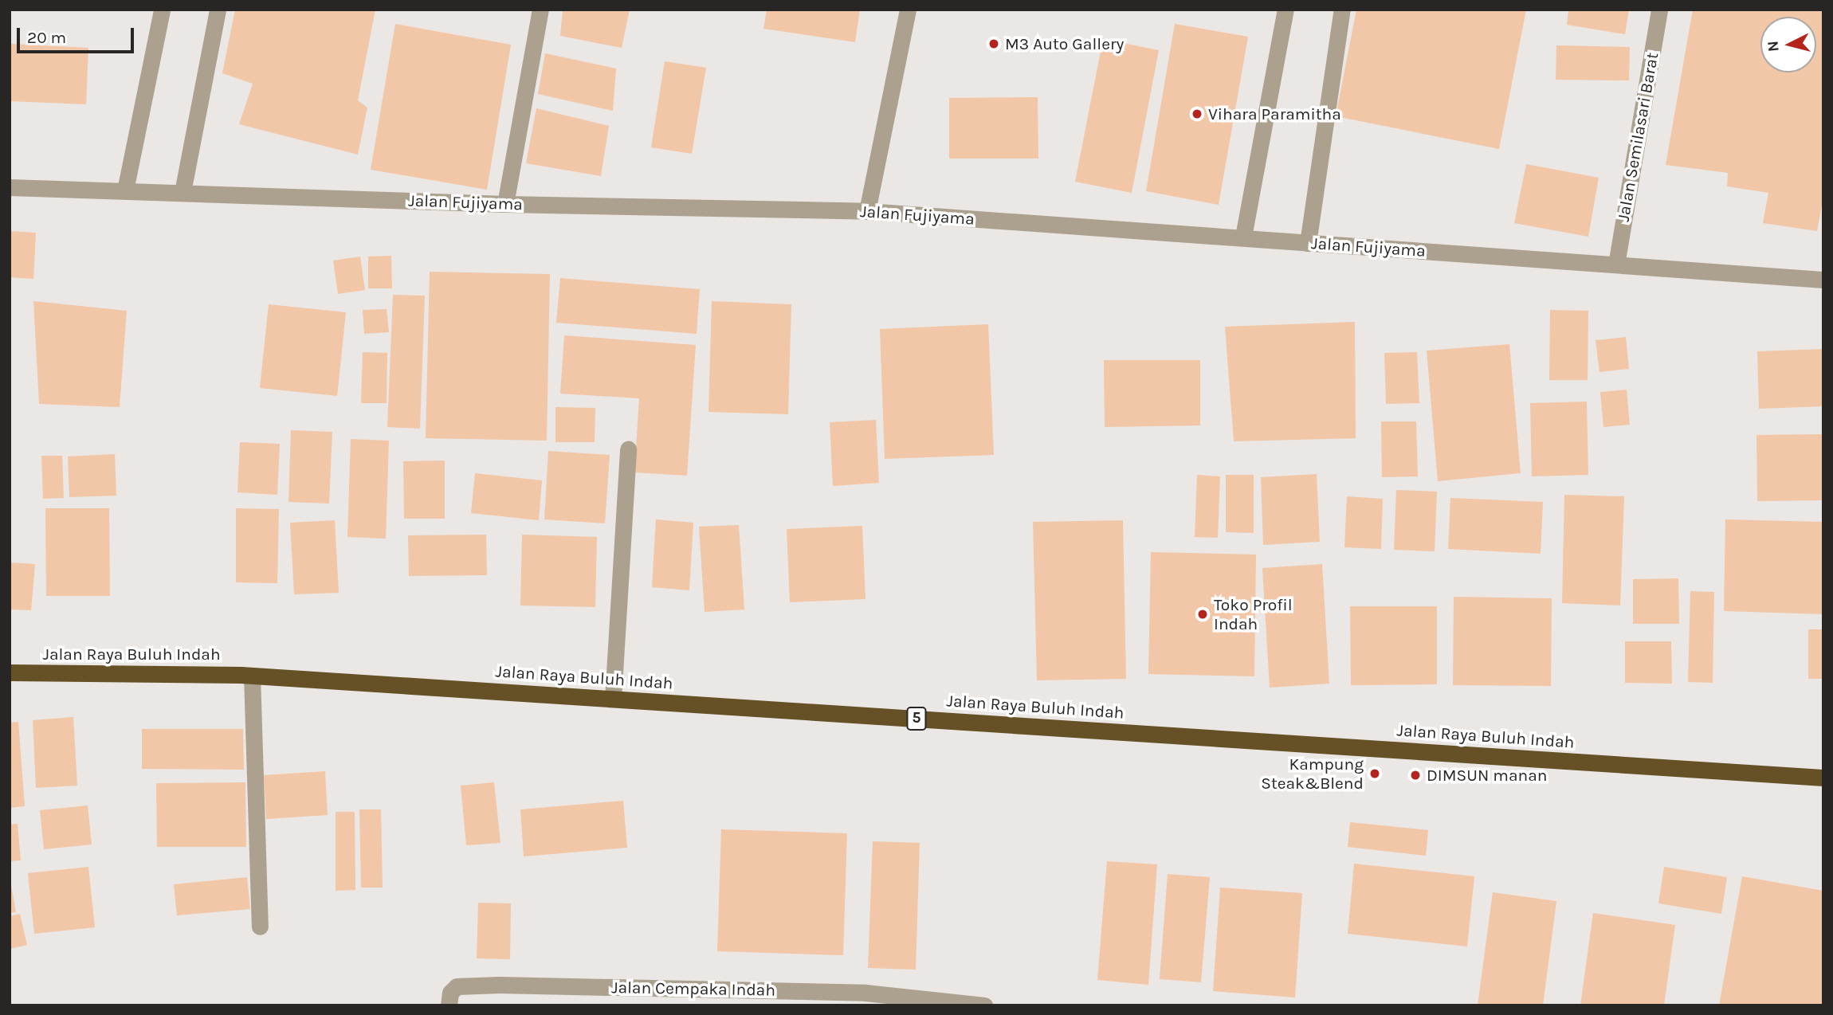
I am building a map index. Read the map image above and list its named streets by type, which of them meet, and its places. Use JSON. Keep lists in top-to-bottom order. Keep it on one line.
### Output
{"streets":{"highway":["Jalan Raya Buluh Indah","5"],"street":["Jalan Semilasari Barat","Jalan Fujiyama","Jalan Cempaka Indah"]},"crossings":[["Jalan Semilasari Barat","Jalan Fujiyama"]],"places":["M3 Auto Gallery","Vihara Paramitha","Toko Profil Indah","Kampung Steak&Blend","DIMSUN manan"],"scale_bar":"20 m","north":"left"}
